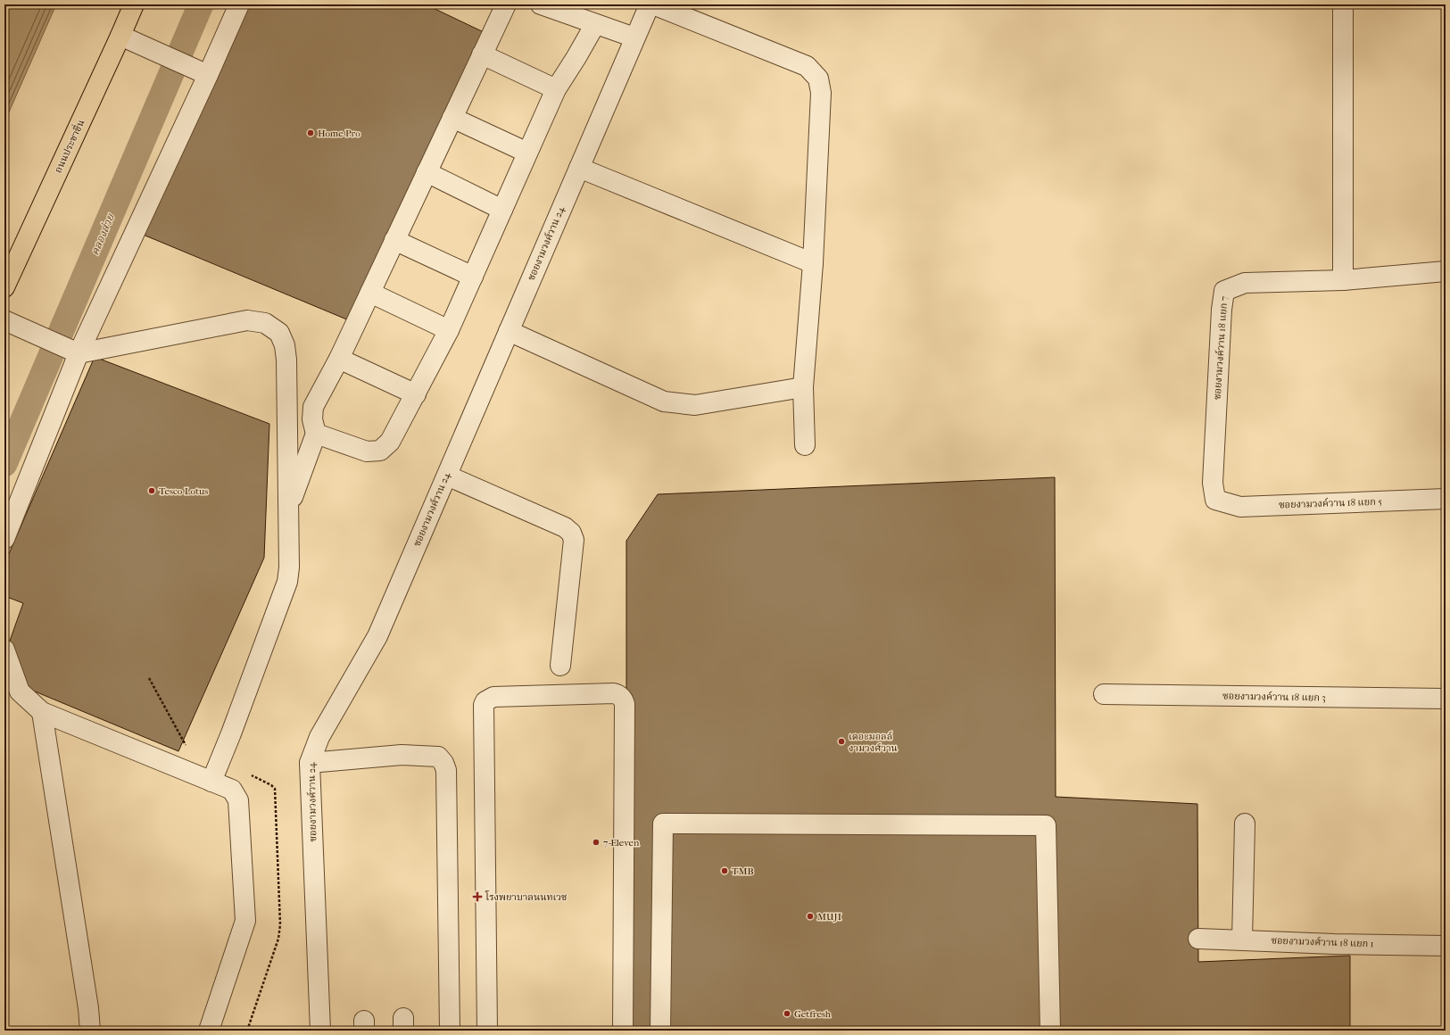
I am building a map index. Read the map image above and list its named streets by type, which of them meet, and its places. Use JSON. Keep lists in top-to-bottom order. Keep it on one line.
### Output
{"streets":{"main road":["ถนนประชาชื่น"],"street":["ซอยงามวงศ์วาน 24","ซอยงามวงค์วาน 18 แยก 7","ซอยงามวงค์วาน 18 แยก 5","ซอยงามวงค์วาน 18 แยก 3","ซอยงามวงศ์วาน 18 แยก 1"]},"crossings":[["ซอยงามวงค์วาน 18 แยก 7","ซอยงามวงค์วาน 18 แยก 5"]],"water":["คลองส่วย"],"places":{"other":["Home Pro","Tesco Lotus","เดอะมอลล์ งามวงศ์วาน","7-Eleven","TMB","MUJI","Getfresh"],"health":["โรงพยาบาลนนทเวช"]}}
